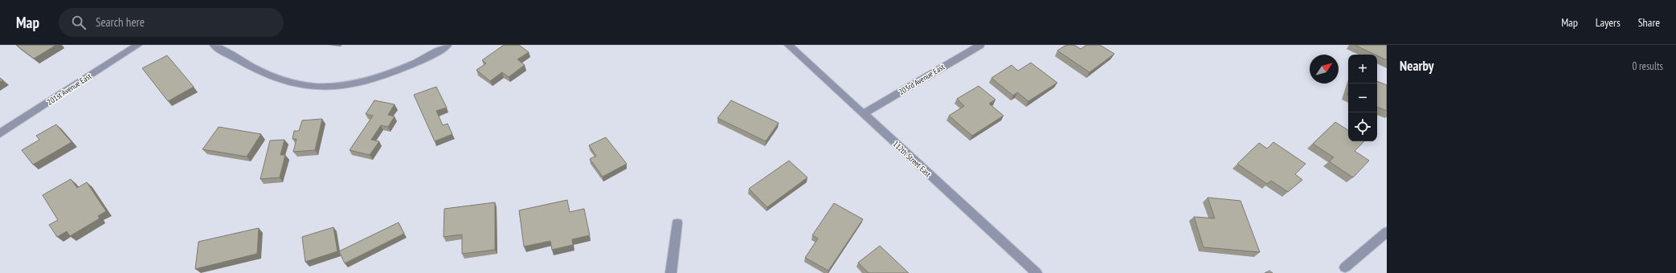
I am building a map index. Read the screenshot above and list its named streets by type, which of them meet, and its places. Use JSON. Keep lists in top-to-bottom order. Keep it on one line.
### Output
{"streets":{"street":["203rd Avenue East","201st Avenue East","112th Street East"]},"crossings":[["203rd Avenue East","112th Street East"]],"north":"top right","page":{"header":"Map","search":"Search here","nav":["Map","Layers","Share"],"heading":["Nearby","0 results"],"map_buttons":["+","−"]}}
